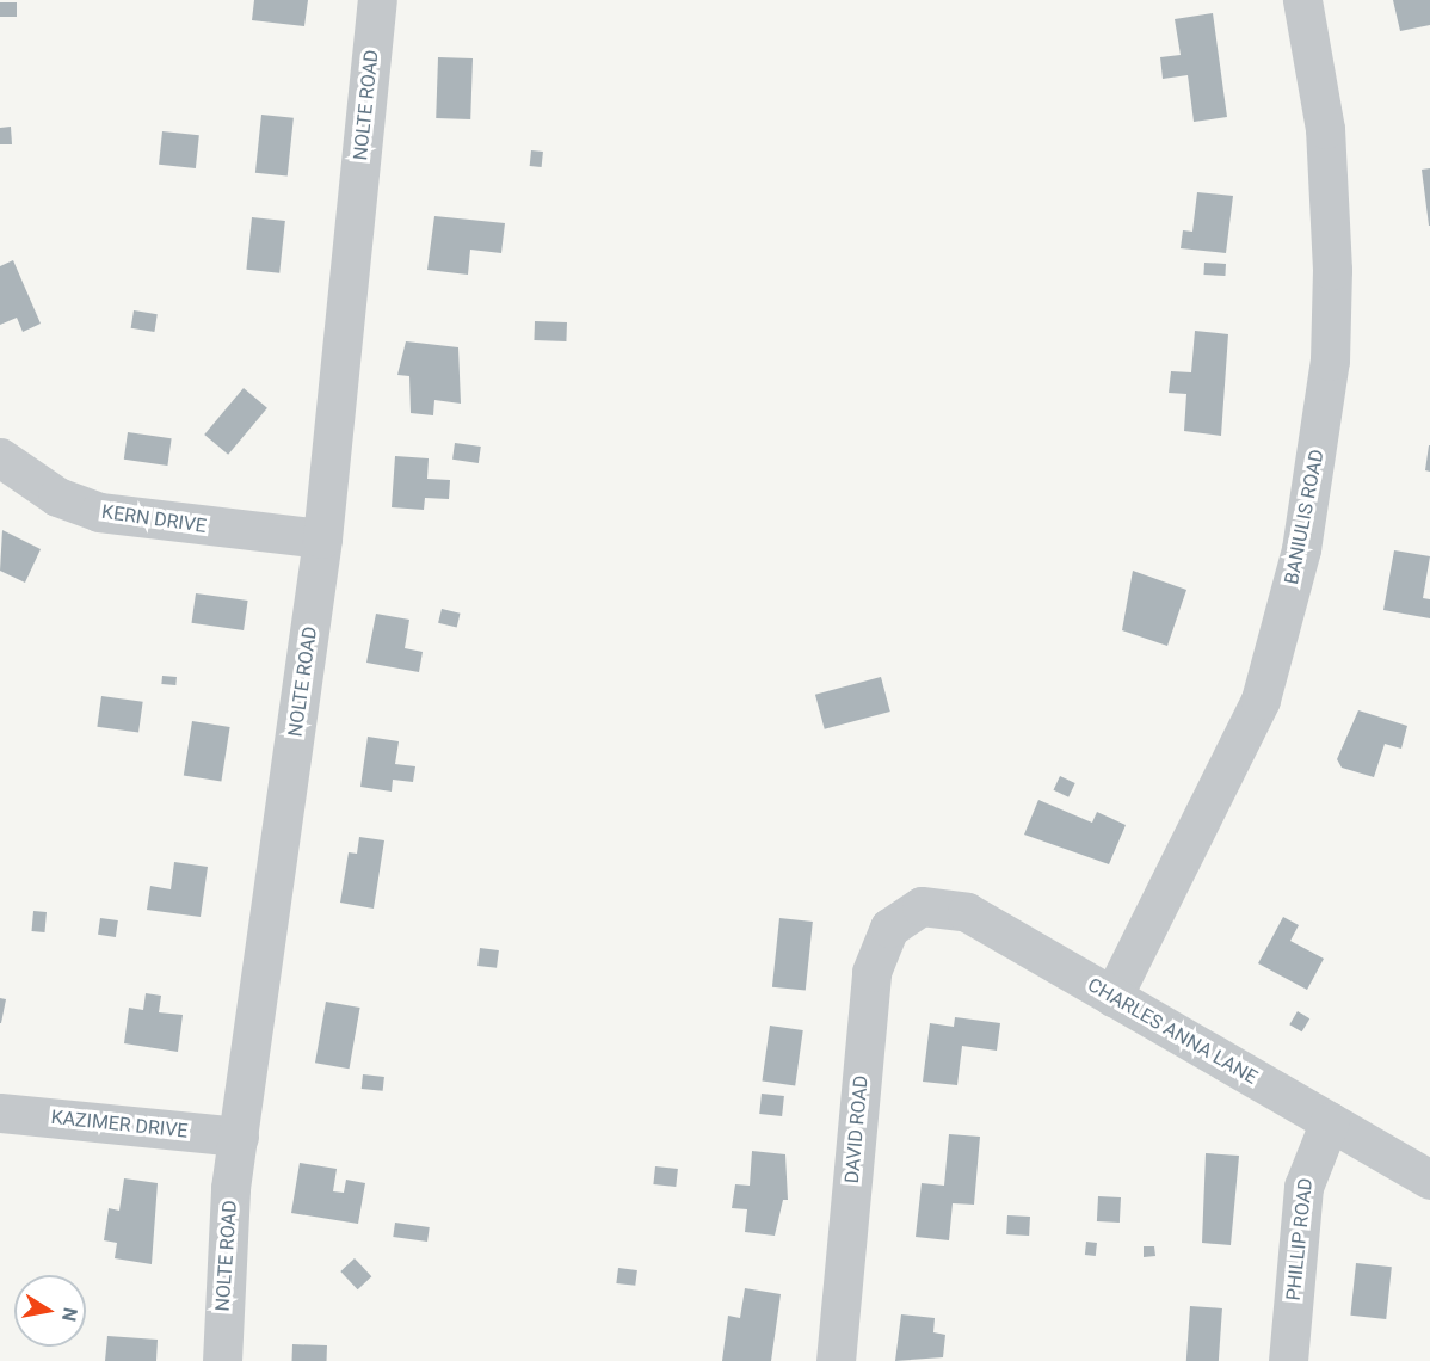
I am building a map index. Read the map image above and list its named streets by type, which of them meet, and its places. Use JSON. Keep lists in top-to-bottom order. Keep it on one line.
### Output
{"streets":{"street":["NOLTE ROAD","BANIULIS ROAD","KERN DRIVE","CHARLES ANNA LANE","KAZIMER DRIVE","DAVID ROAD","PHILLIP ROAD"]},"crossings":[["NOLTE ROAD","KERN DRIVE"],["NOLTE ROAD","KAZIMER DRIVE"],["BANIULIS ROAD","CHARLES ANNA LANE"],["CHARLES ANNA LANE","DAVID ROAD"],["CHARLES ANNA LANE","PHILLIP ROAD"]],"north":"right"}
